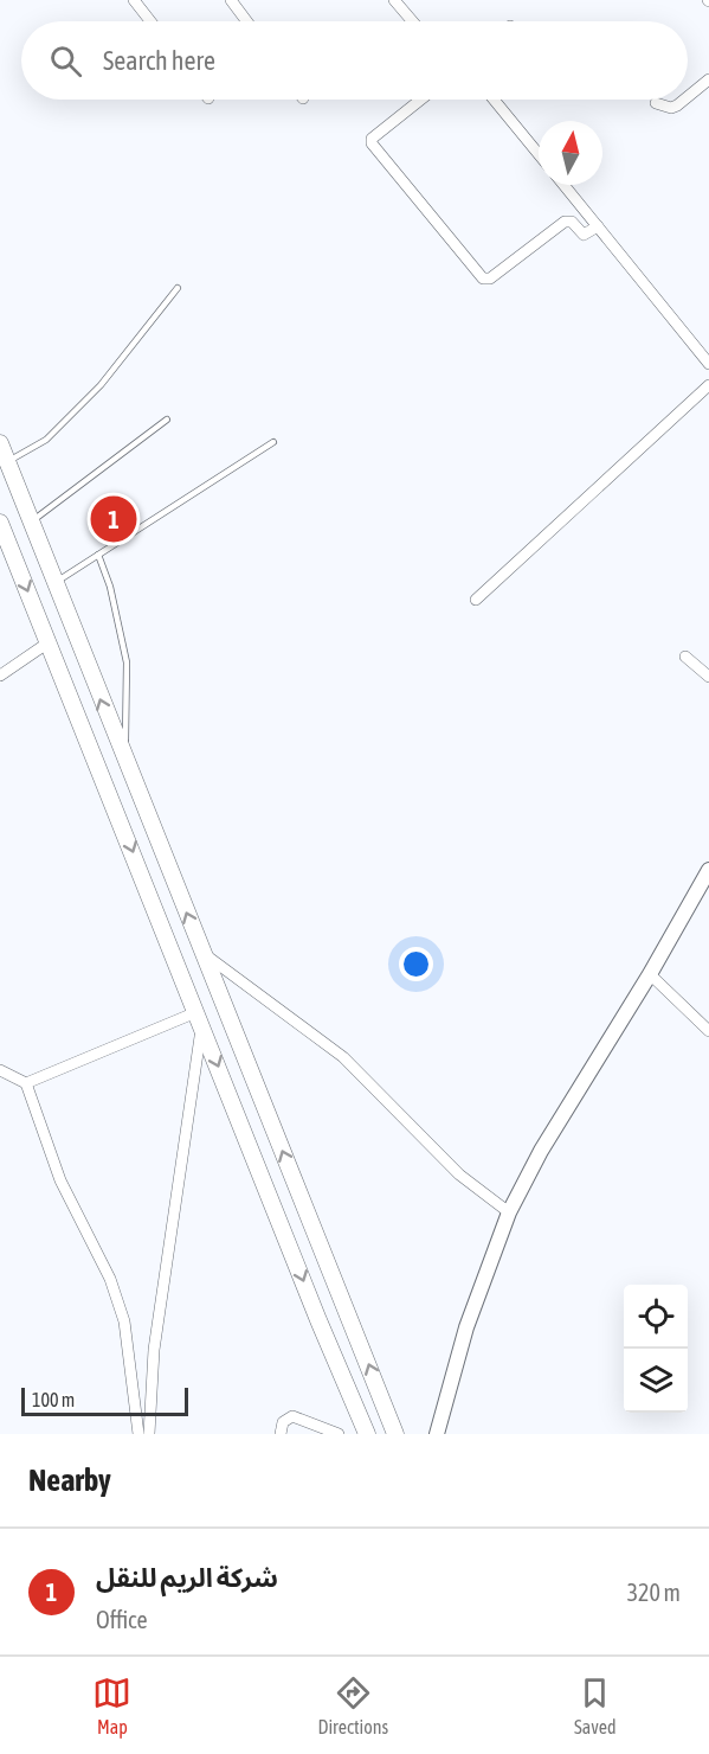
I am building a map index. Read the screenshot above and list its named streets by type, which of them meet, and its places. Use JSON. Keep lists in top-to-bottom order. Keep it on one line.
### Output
{"scale_bar":"100 m","north":"top","page":{"search":"Search here","pins":"1","scale":"100 m","heading":"Nearby","list":[{"mark":"1","name":"شركة الريم للنقل","note":"Office","value":"320 m"}],"nav":["Map","Directions","Saved"]}}
